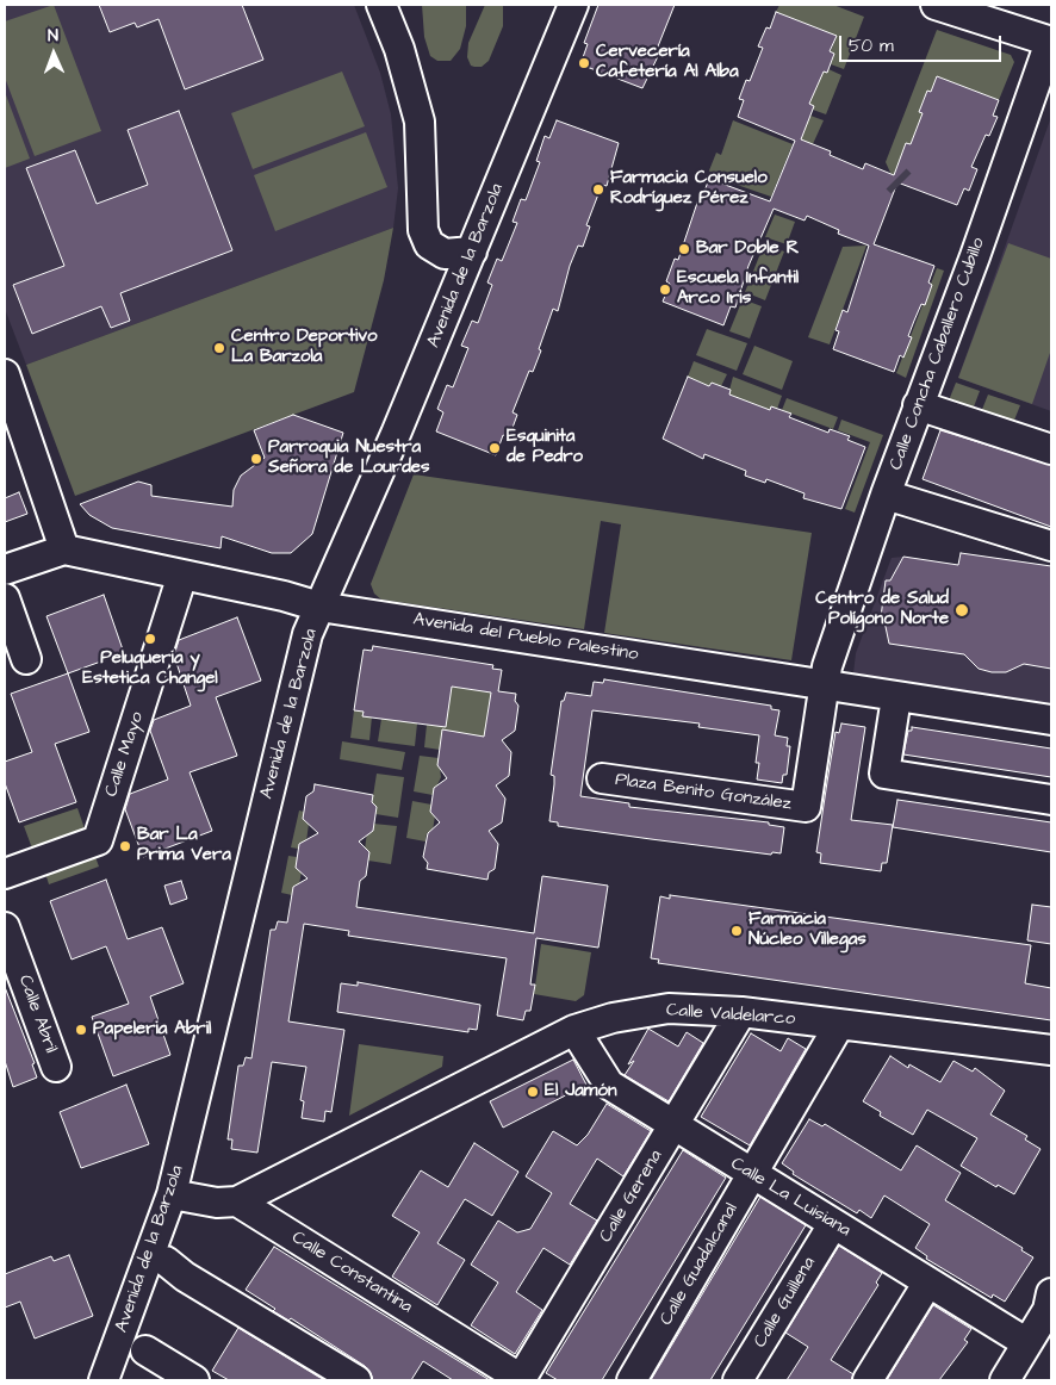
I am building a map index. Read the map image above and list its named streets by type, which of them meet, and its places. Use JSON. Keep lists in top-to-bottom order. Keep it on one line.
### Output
{"streets":{"street":["Avenida de la Barzola","Calle Concha Caballero Cubillo","Avenida del Pueblo Palestino","Calle Mayo","Plaza Benito González","Calle Abril","Calle Valdelarco","Calle Gerena","Calle La Luisiana","Calle Guadalcanal","Calle Constantina","Calle Guillena"]},"crossings":[["Avenida de la Barzola","Avenida del Pueblo Palestino"],["Calle Concha Caballero Cubillo","Avenida del Pueblo Palestino"],["Calle Concha Caballero Cubillo","Plaza Benito González"],["Avenida del Pueblo Palestino","Calle Mayo"],["Avenida del Pueblo Palestino","Plaza Benito González"],["Calle Valdelarco","Calle Gerena"],["Calle Valdelarco","Calle La Luisiana"],["Calle Valdelarco","Calle Guadalcanal"],["Calle Valdelarco","Calle Constantina"],["Calle Gerena","Calle La Luisiana"],["Calle Gerena","Calle Constantina"],["Calle La Luisiana","Calle Guadalcanal"],["Calle La Luisiana","Calle Guillena"]],"places":["Cervecería Cafetería Al Alba","Farmacia Consuelo Rodríguez Pérez","Bar Doble R","Escuela Infantil Arco Iris","Centro Deportivo La Barzola","Esquinita de Pedro","Parroquia Nuestra Señora de Lourdes","Centro de Salud Polígono Norte","Peluqueria y Estetica Changel","Bar La Prima Vera","Farmacia Núcleo Villegas","Papeleria Abril","El Jamón"],"scale_bar":"50 m","north":"top"}
